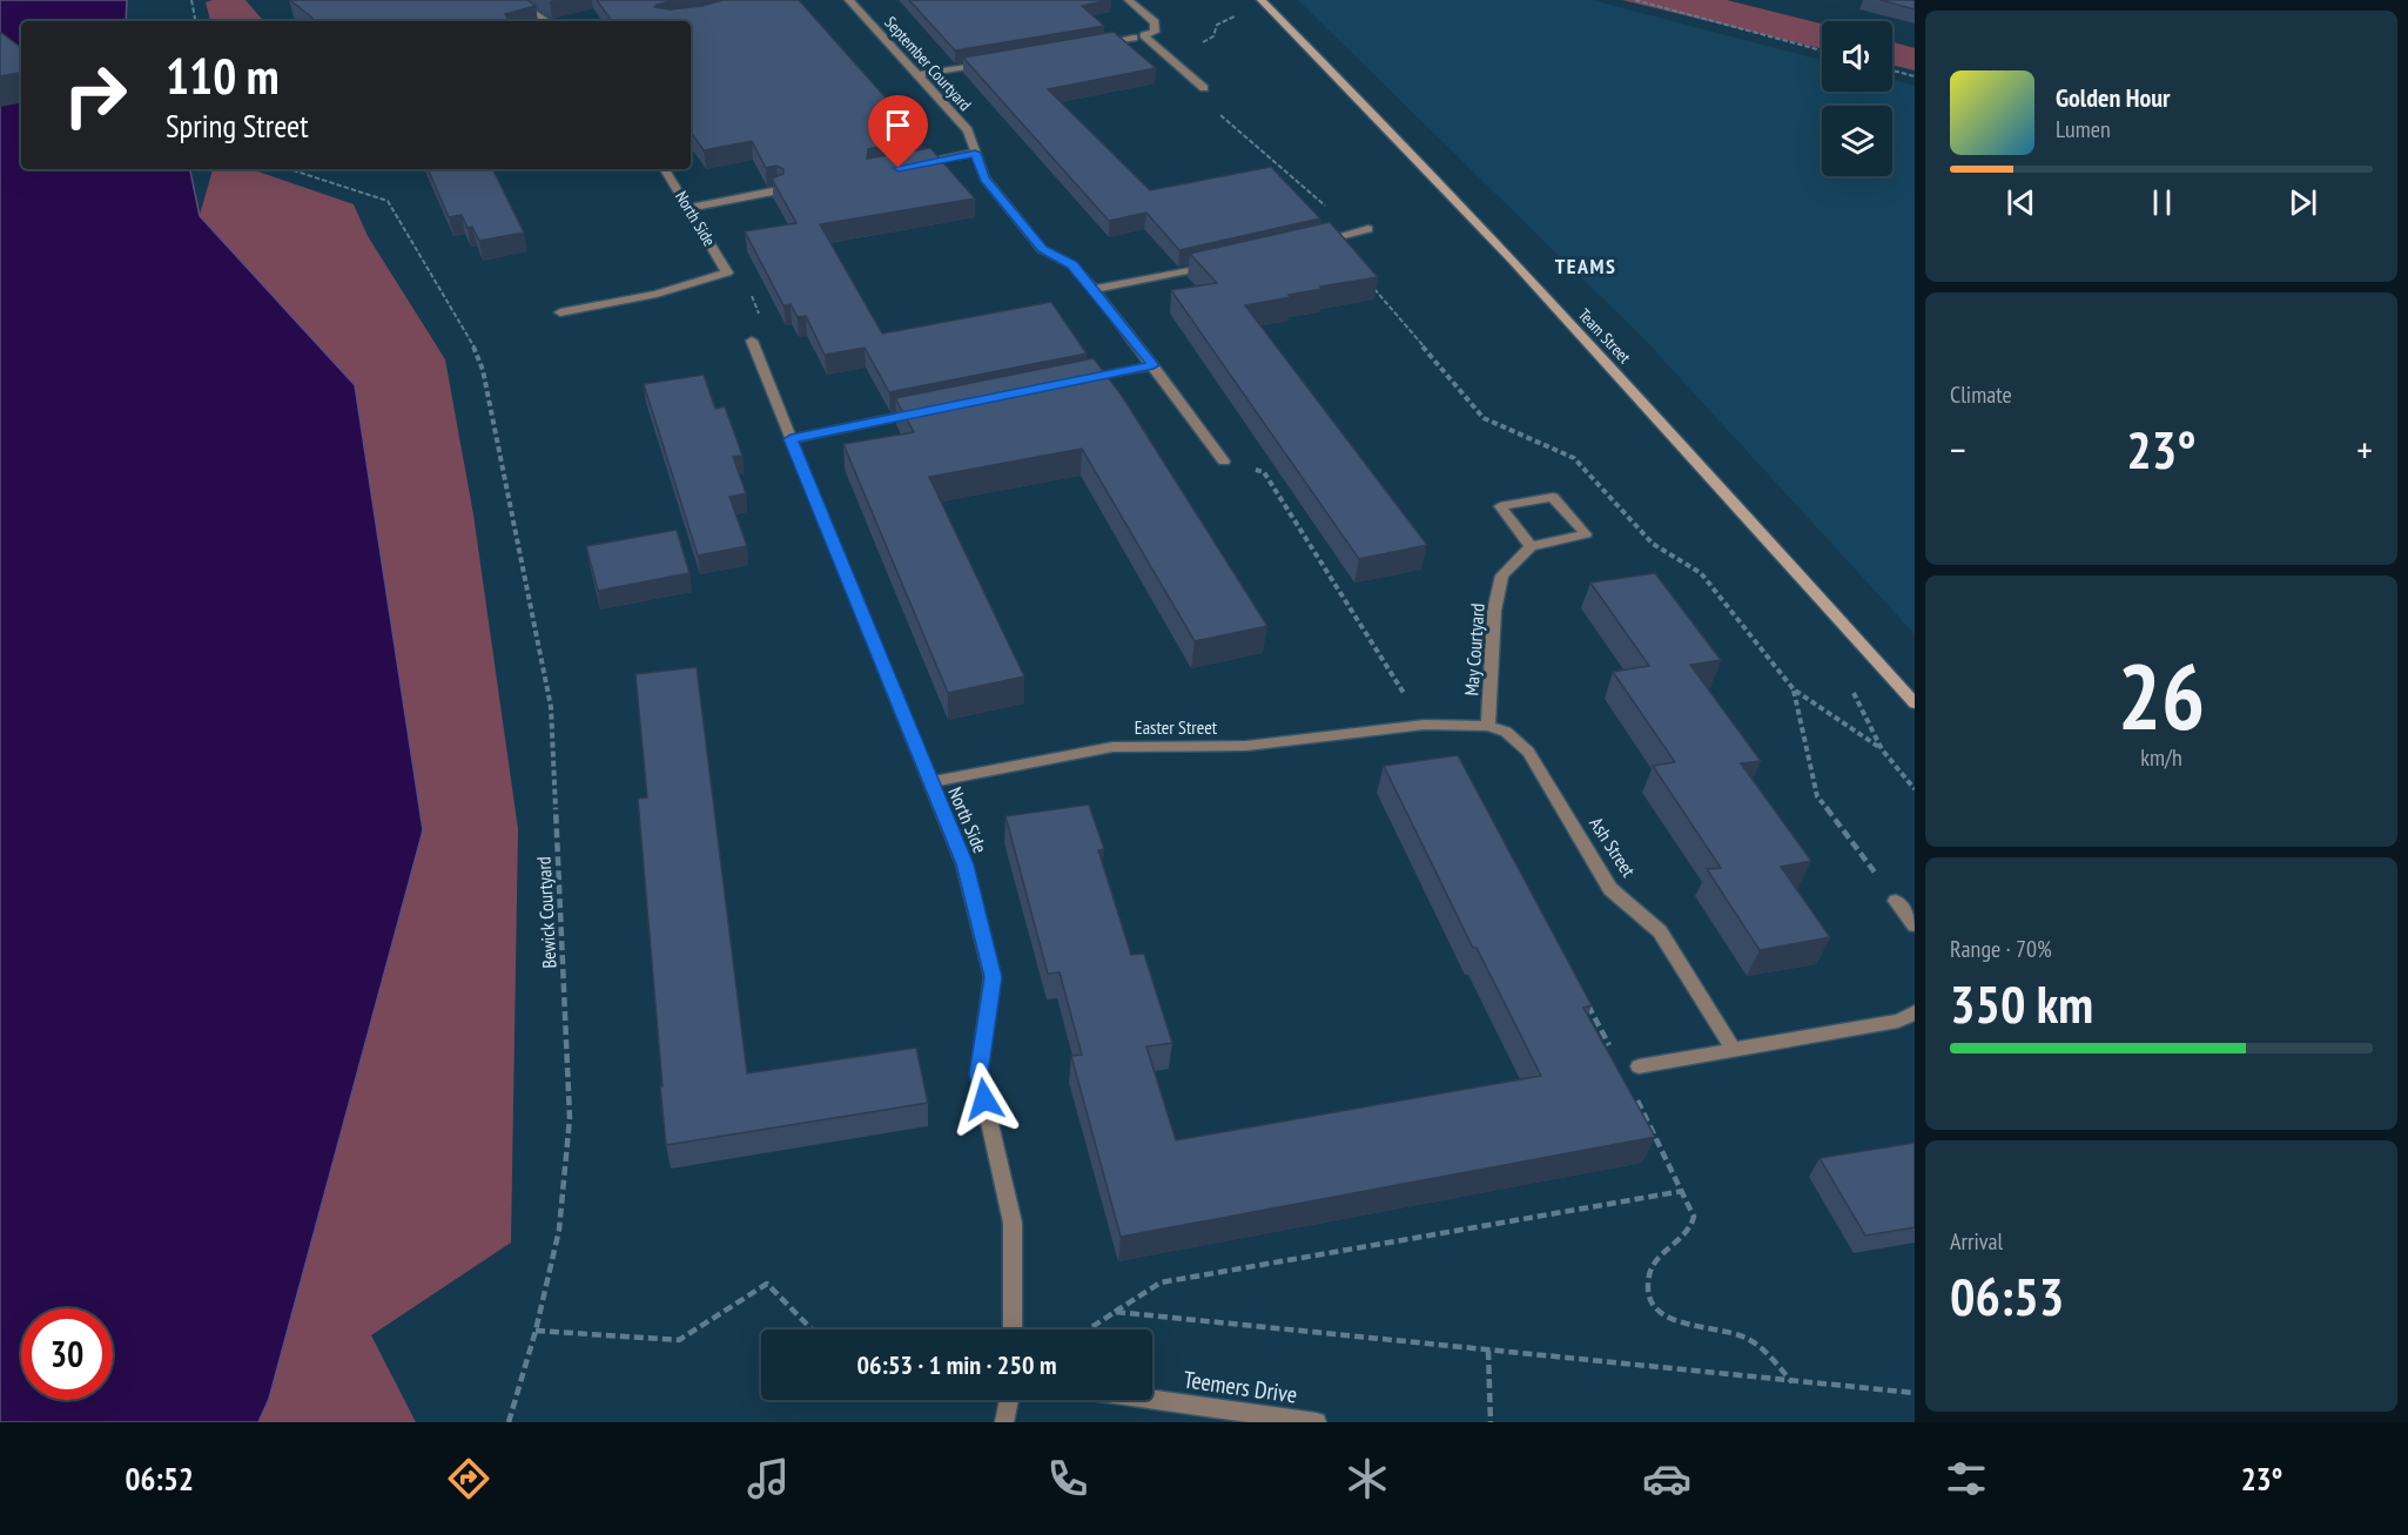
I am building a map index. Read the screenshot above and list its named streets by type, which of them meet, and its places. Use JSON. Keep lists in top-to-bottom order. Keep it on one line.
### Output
{"streets":{"street":["September Courtyard","North Side","Team Street","May Courtyard","Easter Street","Ash Street","Teemers Drive"],"path":["Bewick Courtyard"]},"crossings":[["North Side","Easter Street"],["May Courtyard","Ash Street"],["Easter Street","Ash Street"]],"districts":["TEAMS"],"page":{"turn":["110 m","Spring Street"],"song":["Golden Hour","Lumen"],"tile":["Climate",["26","km/h"],["Range · 70%","350 km"],["Arrival","06:53"]],"heat":["−","23°","+"],"limit":"30","trip":"06:53 · 1 min · 250 m","tabs":["06:52","23°"]}}
